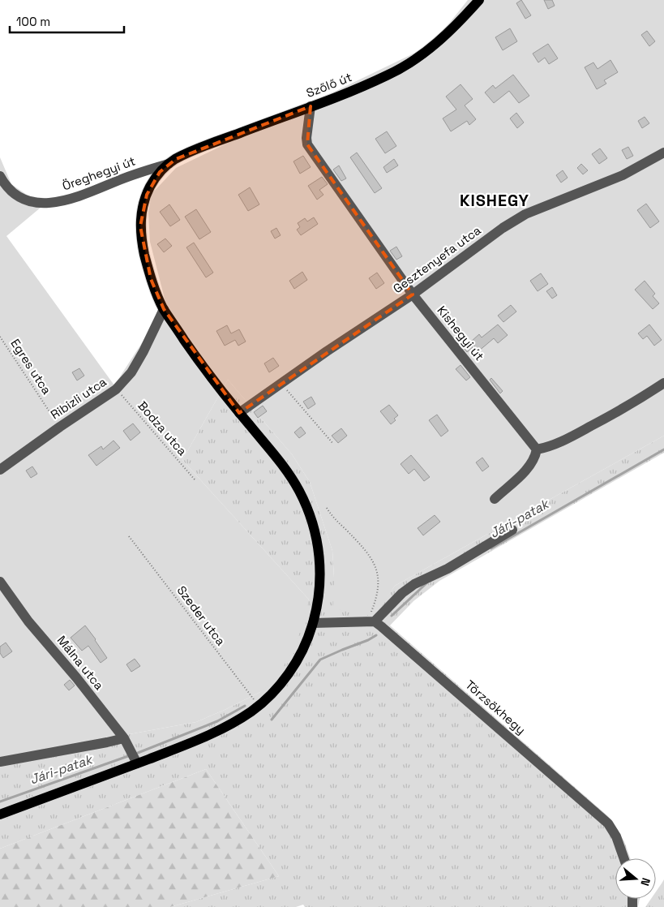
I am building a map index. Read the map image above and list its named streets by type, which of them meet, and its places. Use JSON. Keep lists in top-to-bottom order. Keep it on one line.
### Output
{"streets":{"main road":["Szőlő út"],"street":["Öreghegyi út","Gesztenyefa utca","Kishegyi út","Ribizli utca","Málna utca","Törzsökhegy"],"path":["Egres utca","Bodza utca","Szeder utca"]},"crossings":[["Szőlő út","Öreghegyi út"],["Szőlő út","Gesztenyefa utca"],["Szőlő út","Kishegyi út"],["Szőlő út","Ribizli utca"],["Szőlő út","Szeder utca"],["Szőlő út","Málna utca"],["Gesztenyefa utca","Kishegyi út"],["Egres utca","Ribizli utca"],["Ribizli utca","Bodza utca"]],"districts":["KISHEGY"],"water":["Jári-patak"],"scale_bar":"100 m","north":"right"}
